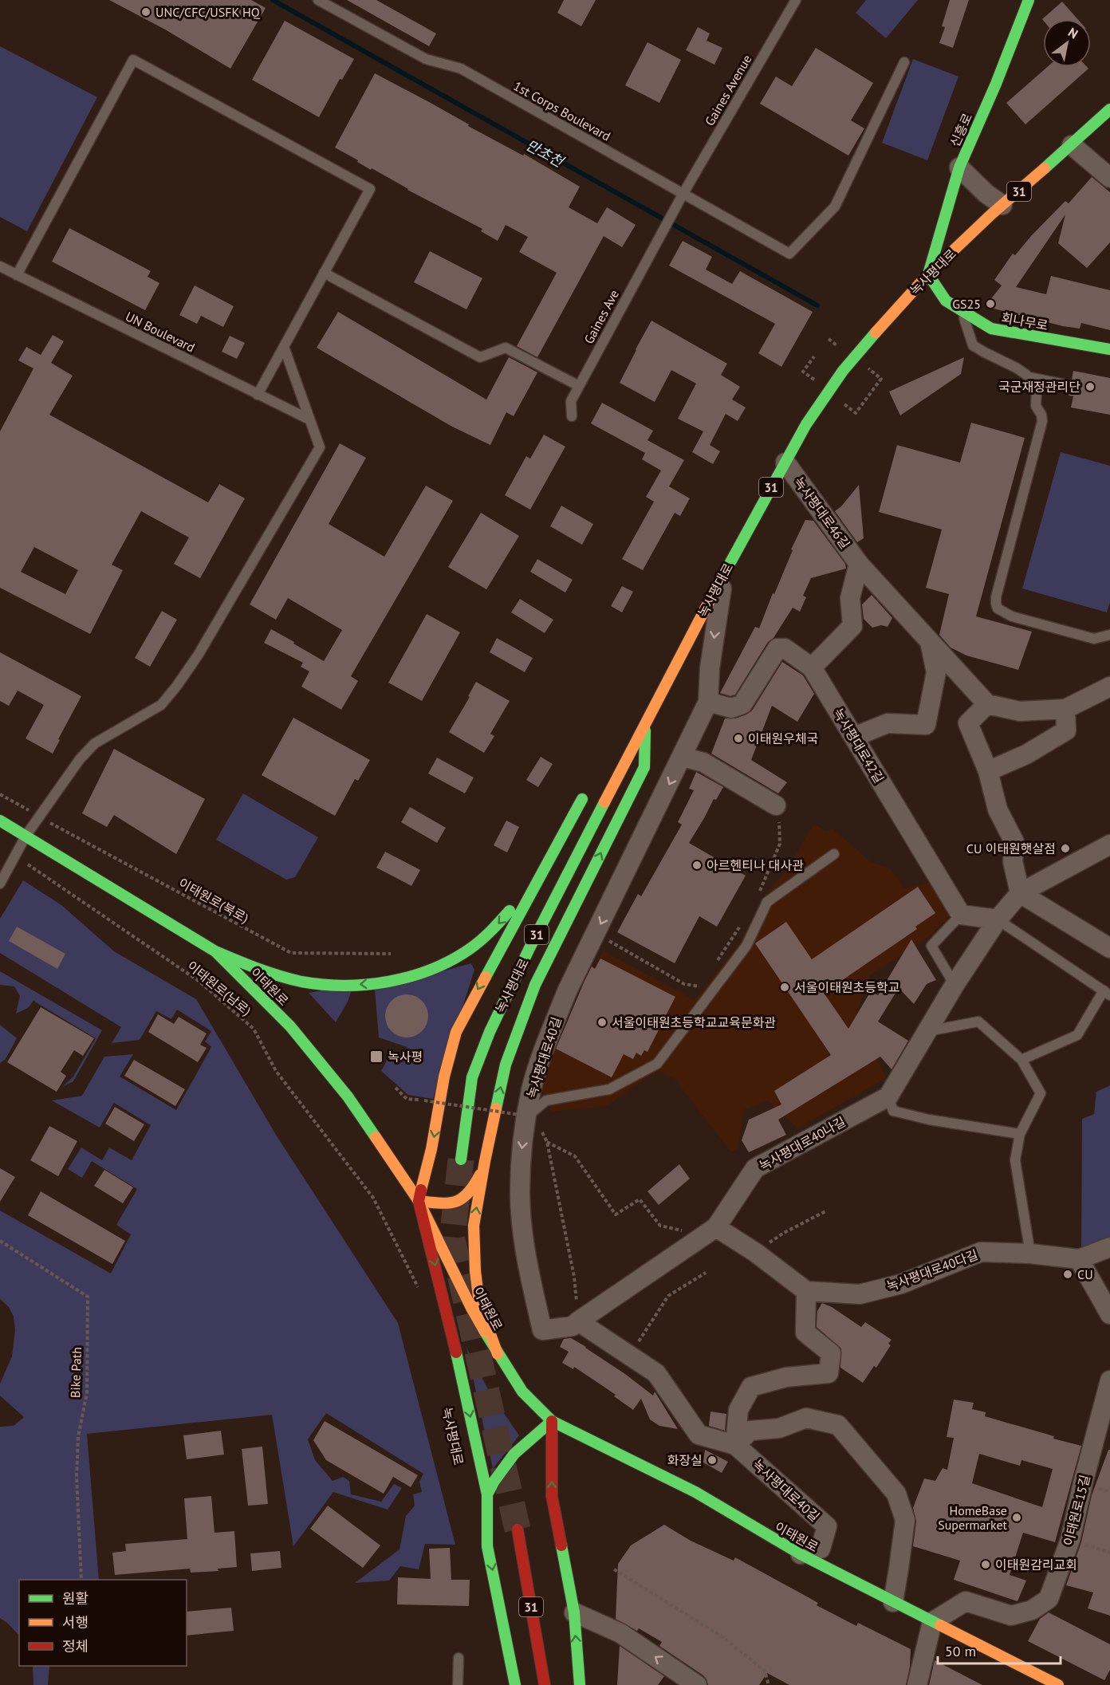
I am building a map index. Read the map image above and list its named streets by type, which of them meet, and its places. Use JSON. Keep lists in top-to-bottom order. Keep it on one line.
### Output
{"streets":{"main road":["신흥로","31","녹사평대로","회나무로","이태원로"],"street":["녹사평대로46길","녹사평대로42길","녹사평대로40길","녹사평대로40나길","녹사평대로40다길","이태원로15길"],"lane":["Gaines Avenue","1st Corps Boulevard","Gaines Ave","UN Boulevard"],"path":["이태원로(북로)","이태원로(남로)","Bike Path"]},"crossings":[["Gaines Avenue","1st Corps Boulevard"],["Gaines Avenue","Gaines Ave"],["신흥로","녹사평대로"],["신흥로","회나무로"],["녹사평대로","회나무로"],["녹사평대로","녹사평대로46길"],["녹사평대로","녹사평대로40길"],["녹사평대로42길","녹사평대로40길"],["이태원로","녹사평대로40길"],["이태원로","이태원로15길"],["녹사평대로40길","녹사평대로40나길"]],"one_way":["녹사평대로40길"],"water":["만초천"],"places":{"other":["UNC/CFC/USFK HQ","GS25","국군재정관리단","이태원우체국","CU 이태원햇살점","아르헨티나 대사관","서울이태원초등학교","서울이태원초등학교교육문화관","CU","화장실","HomeBase Supermarket","이태원감리교회"],"transit":["녹사평"]},"legend":["원활","서행","정체"],"scale_bar":"50 m","north":"top right"}
